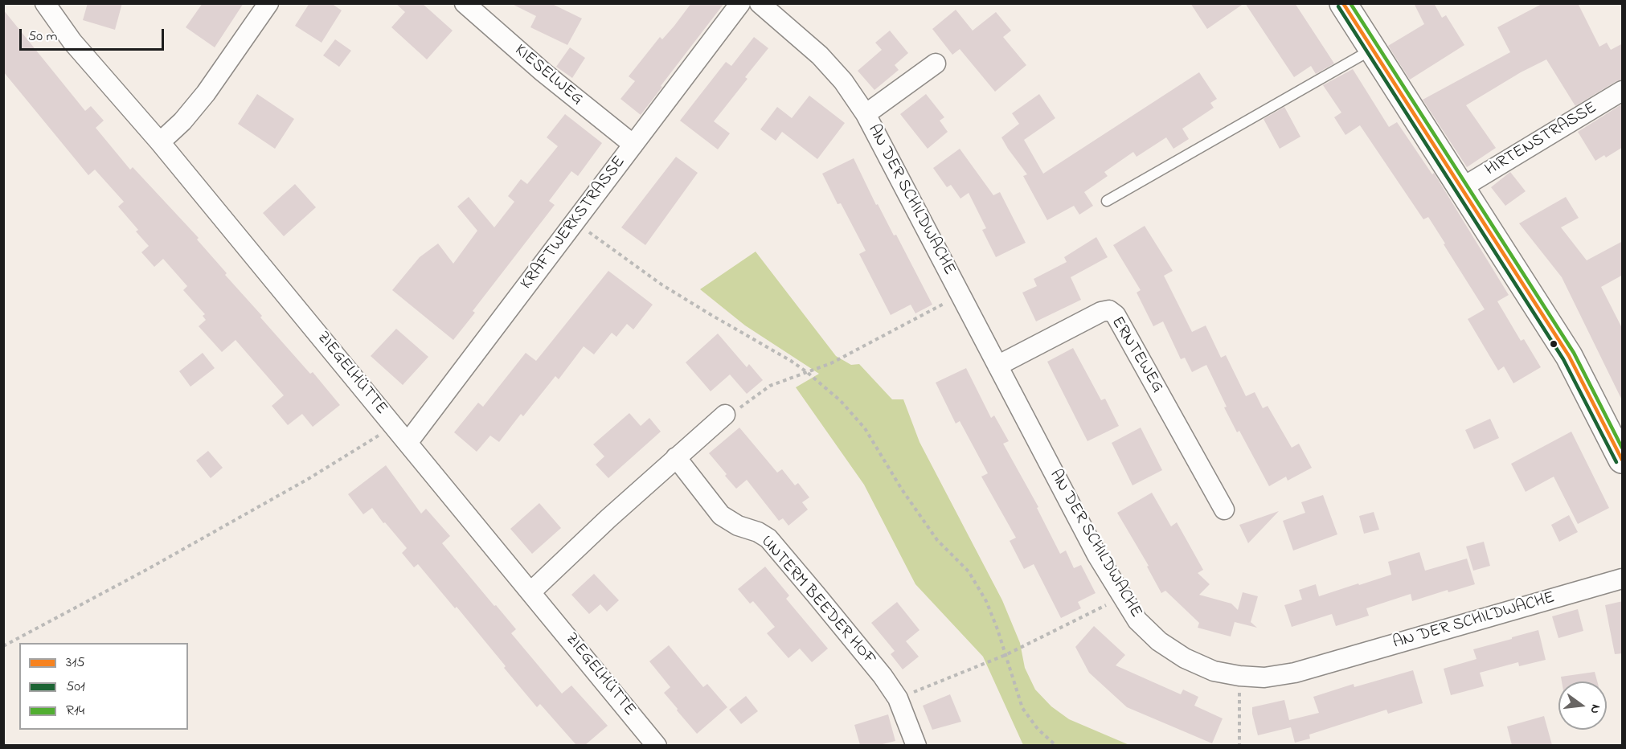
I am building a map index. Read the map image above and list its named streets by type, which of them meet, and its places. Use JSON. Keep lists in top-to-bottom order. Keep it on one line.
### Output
{"streets":{"street":["KIESELWEG","HIRTENSTRASSE","AN DER SCHILDWACHE","KRAFTWERKSTRASSE","ERNTEWEG","ZIEGELHÜTTE","UNTERM BEEDER HOF"]},"crossings":[["KIESELWEG","KRAFTWERKSTRASSE"],["AN DER SCHILDWACHE","ERNTEWEG"],["KRAFTWERKSTRASSE","ZIEGELHÜTTE"]],"lines":["transit line 315","transit line R14","transit line 501"],"legend":["315","501","R14"],"scale_bar":"50 m","north":"right"}
